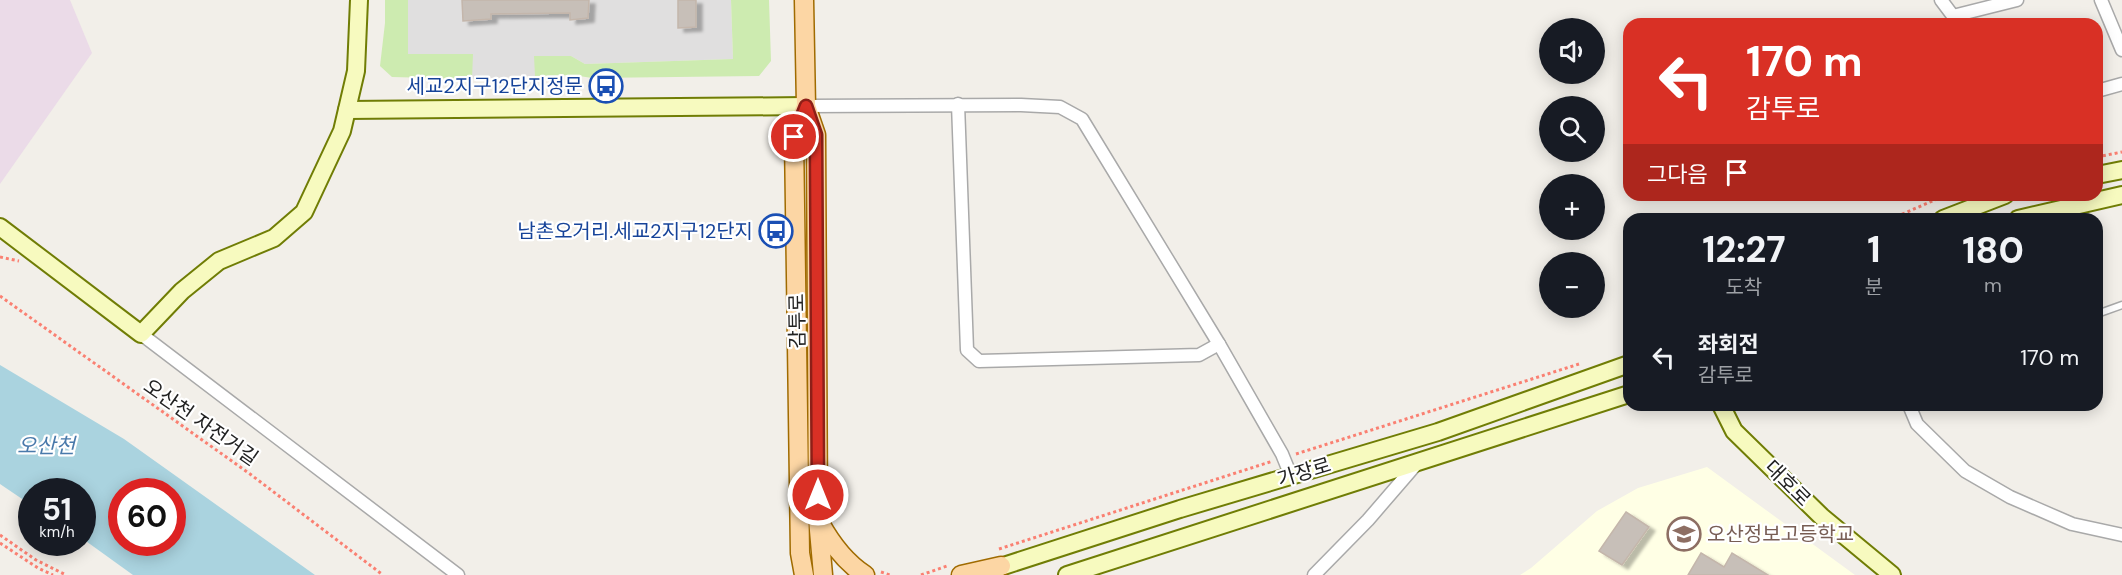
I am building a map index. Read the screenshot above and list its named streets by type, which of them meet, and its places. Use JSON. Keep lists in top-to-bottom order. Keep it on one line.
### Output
{"streets":{"main road":["감투로","가장로","대호로"],"path":["오산천 자전거길"]},"water":["오산천"],"places":{"bus stop":["세교2지구12단지정문","남촌오거리.세교2지구12단지"],"school or university":["오산정보고등학교"]},"page":{"map_buttons":["+","−"],"turn":["170 m","감투로"],"then":"그다음","eta":["12:27","도착","1","분","180","m"],"list":[{"name":"좌회전","note":"감투로","value":"170 m"}],"speed":"51 km/h","limit":"60"}}
